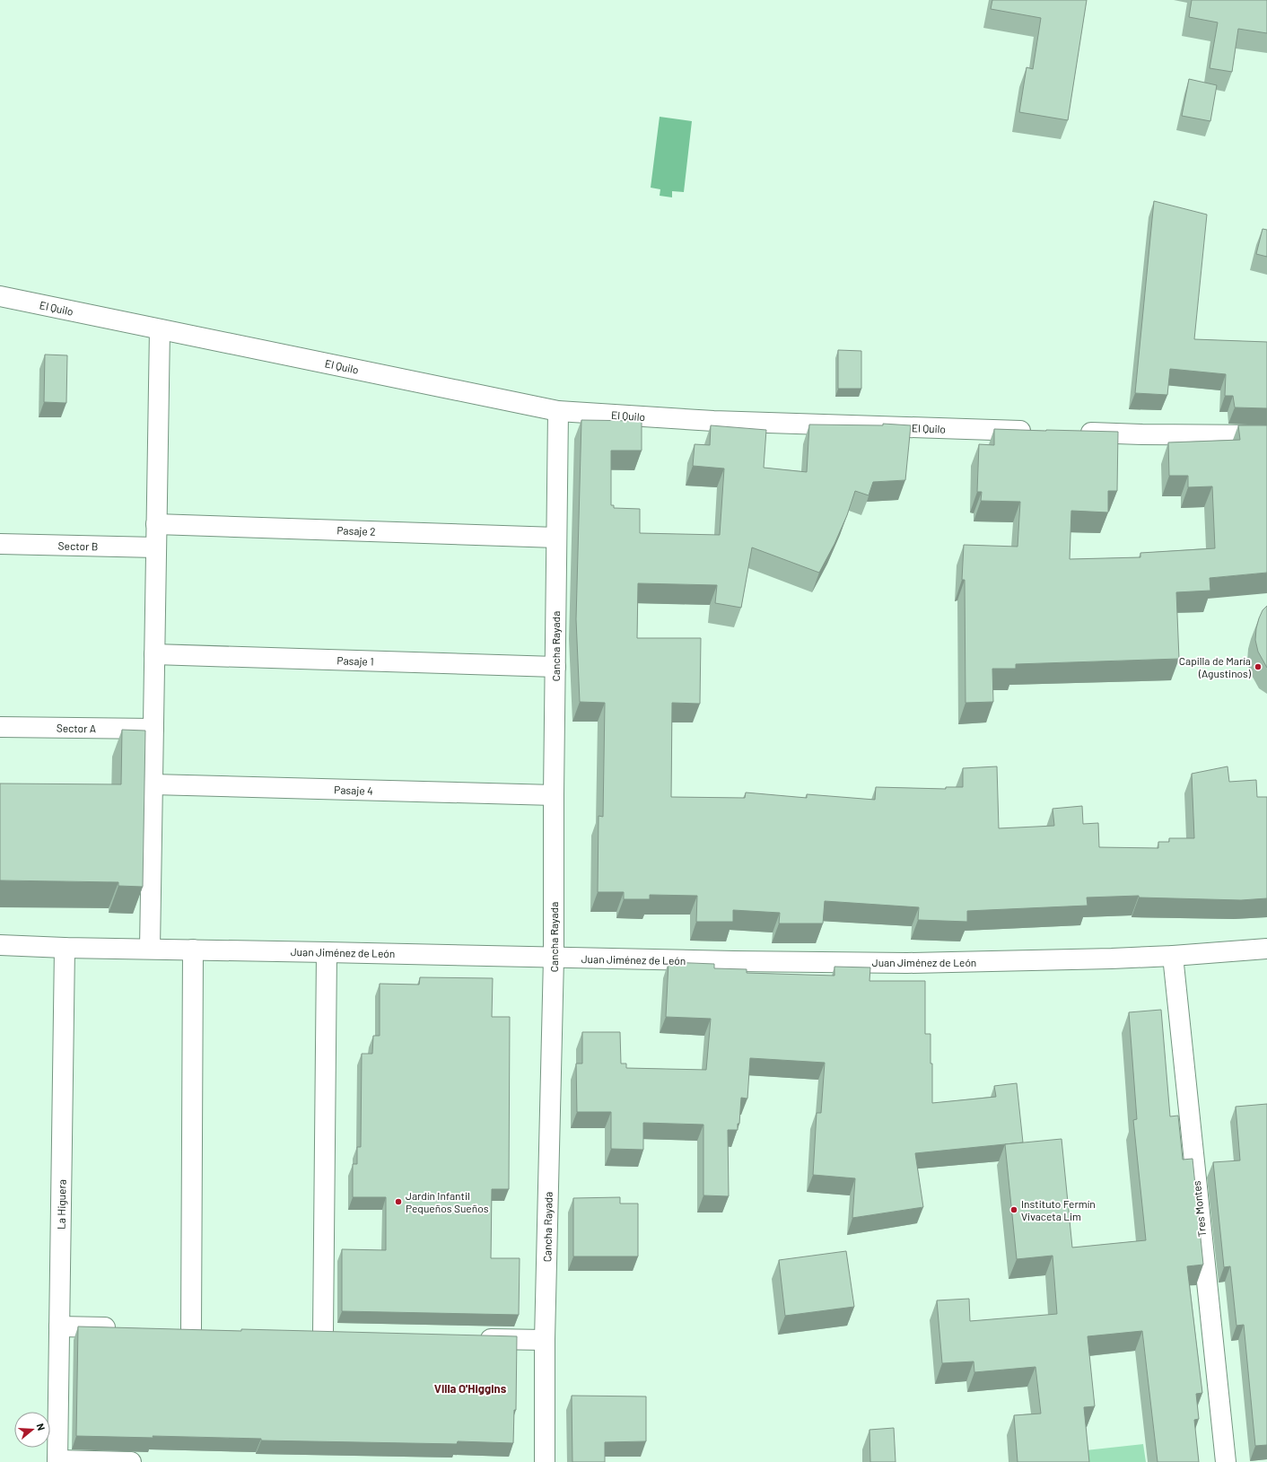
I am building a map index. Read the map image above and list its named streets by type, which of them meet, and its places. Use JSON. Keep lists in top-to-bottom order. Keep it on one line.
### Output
{"streets":{"street":["El Quilo","Pasaje 2","Sector B","Cancha Rayada","Pasaje 1","Sector A","Pasaje 4","Juan Jiménez de León","La Higuera","Tres Montes"]},"crossings":[["El Quilo","Cancha Rayada"],["Pasaje 2","Cancha Rayada"],["Cancha Rayada","Pasaje 1"],["Cancha Rayada","Pasaje 4"],["Cancha Rayada","Juan Jiménez de León"],["Juan Jiménez de León","La Higuera"],["Juan Jiménez de León","Tres Montes"]],"districts":["Villa O'Higgins"],"places":["Capilla de María (Agustinos)","Jardín Infantil Pequeños Sueños","Instituto Fermín Vivaceta Lim"],"north":"right"}
